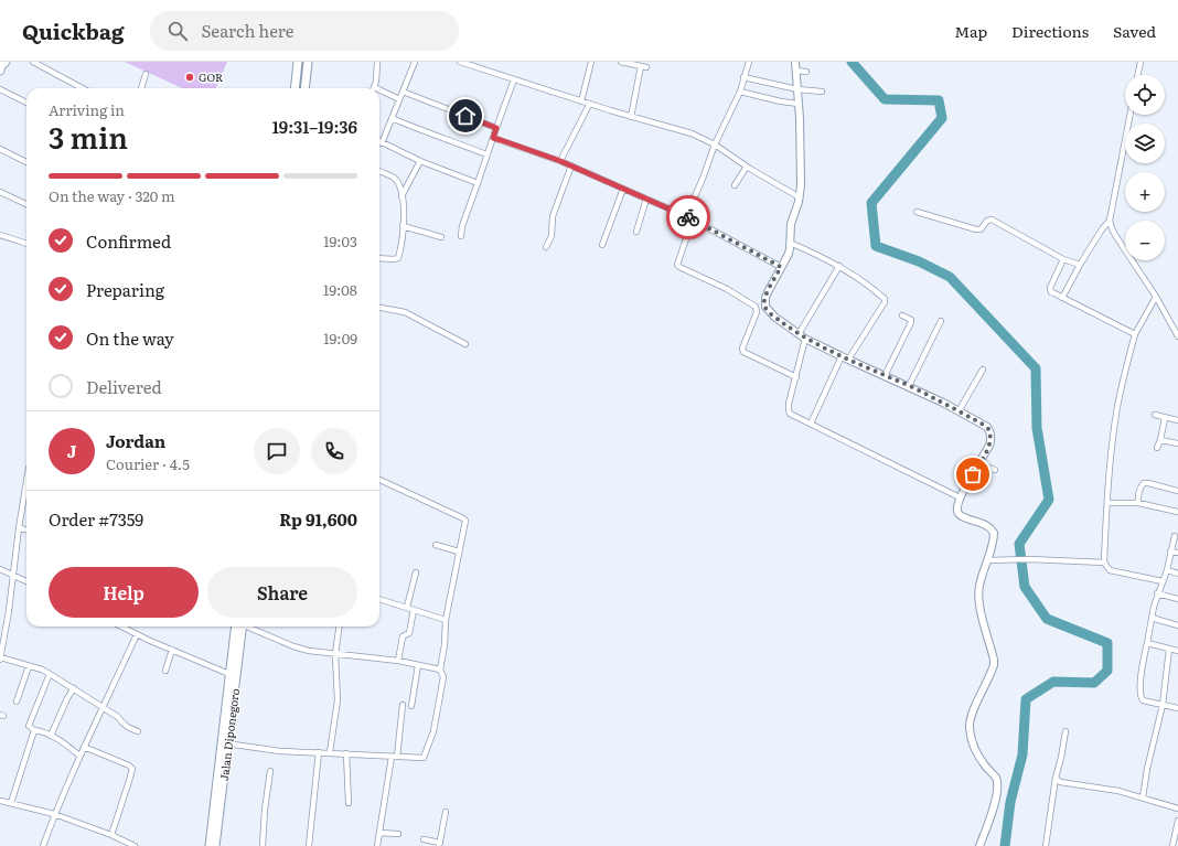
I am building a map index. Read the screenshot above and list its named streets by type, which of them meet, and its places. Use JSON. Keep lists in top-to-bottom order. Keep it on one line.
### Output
{"streets":{"main road":["Jalan Diponegoro"]},"places":["GOR"],"page":{"header":"Quickbag","search":"Search here","nav":["Map","Directions","Saved"],"map_buttons":["+","−"],"heading":["3 min","Arriving in","19:31–19:36"],"panel":["Jordan","Courier · 4.5","Order #7359","Rp 91,600"],"bar":"On the way · 320 m","list":[["Confirmed","19:03"],["Preparing","19:08"],["On the way","19:09"],"Delivered"],"round":"J","buttons":["Help","Share"]}}
